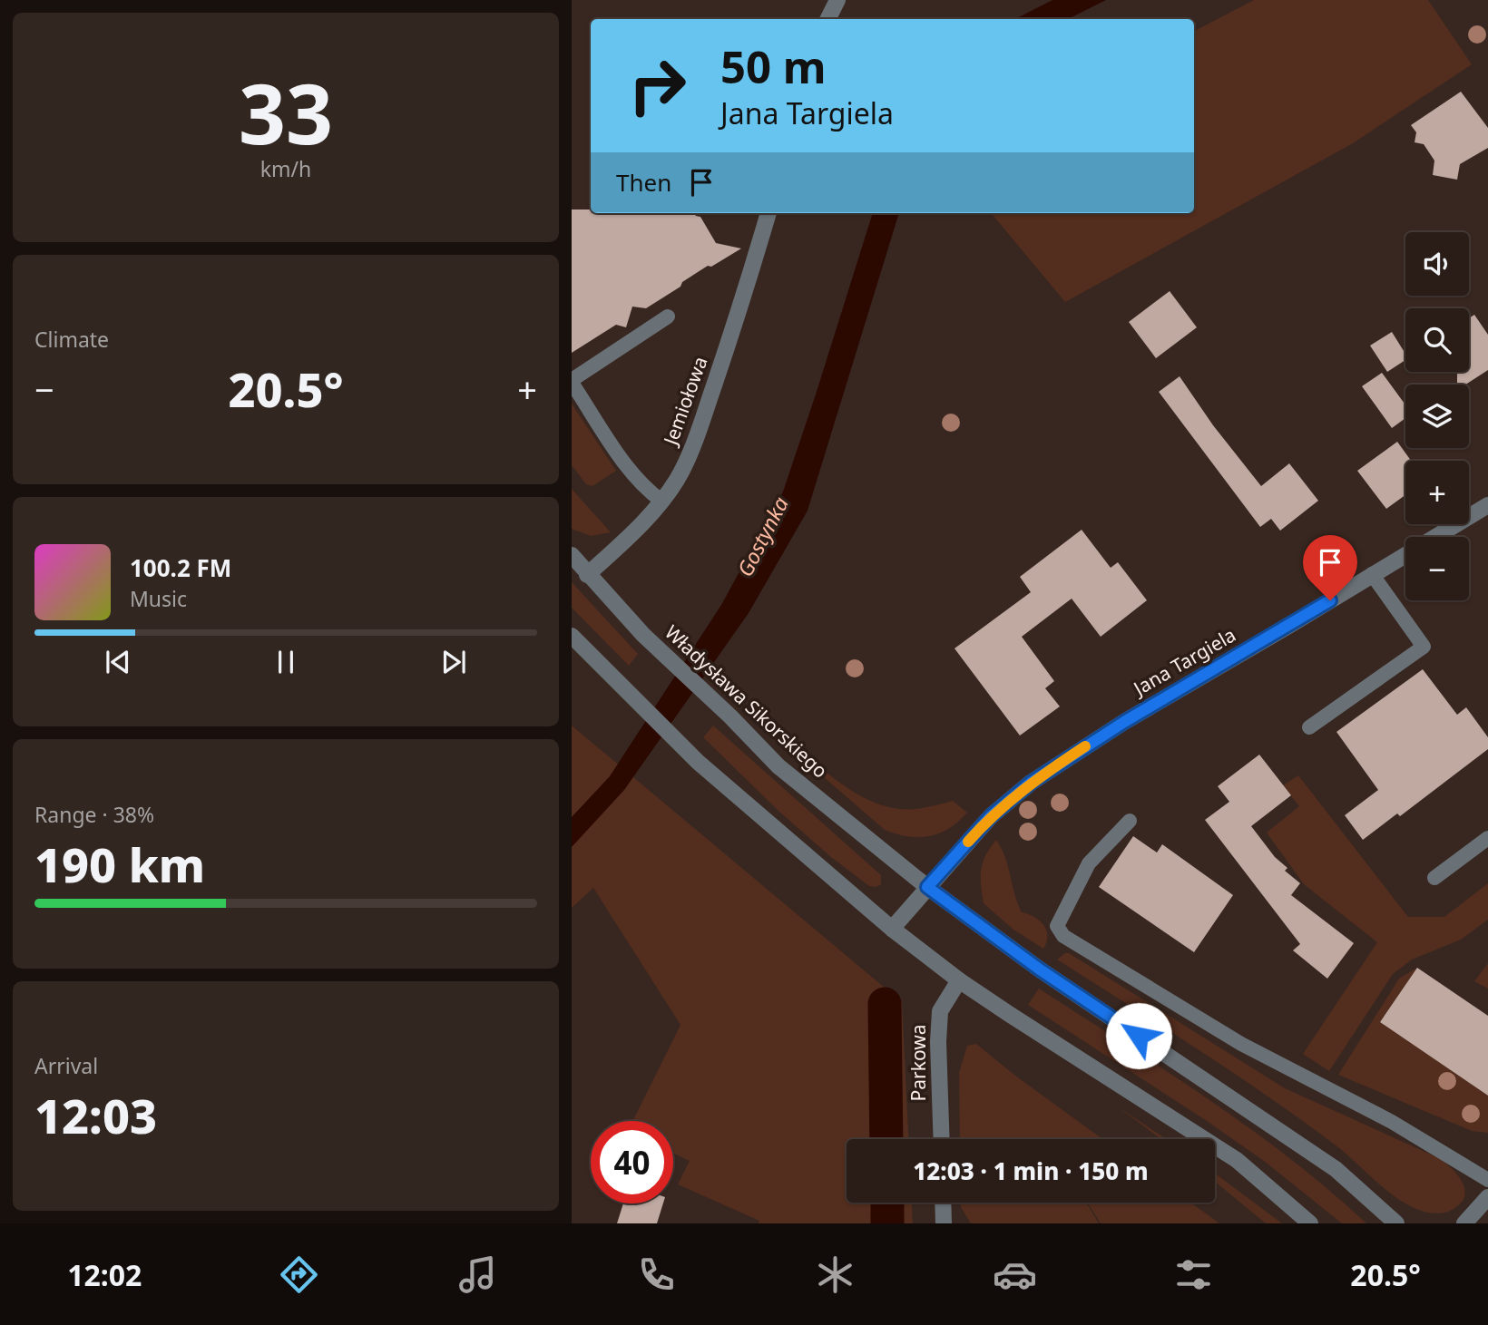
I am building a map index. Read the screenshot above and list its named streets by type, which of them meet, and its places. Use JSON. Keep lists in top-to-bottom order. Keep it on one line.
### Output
{"streets":{"street":["Jemiołowa","Jana Targiela","Władysława Sikorskiego","Parkowa"]},"crossings":[["Jemiołowa","Władysława Sikorskiego"],["Jana Targiela","Władysława Sikorskiego"]],"water":["Gostynka"],"page":{"tile":[["33","km/h"],"Climate",["Range · 38%","190 km"],["Arrival","12:03"]],"turn":["50 m","Jana Targiela"],"then":"Then","map_buttons":["+","−"],"heat":["−","20.5°","+"],"song":["100.2 FM","Music"],"limit":"40","trip":"12:03 · 1 min · 150 m","tabs":["12:02","20.5°"]}}
